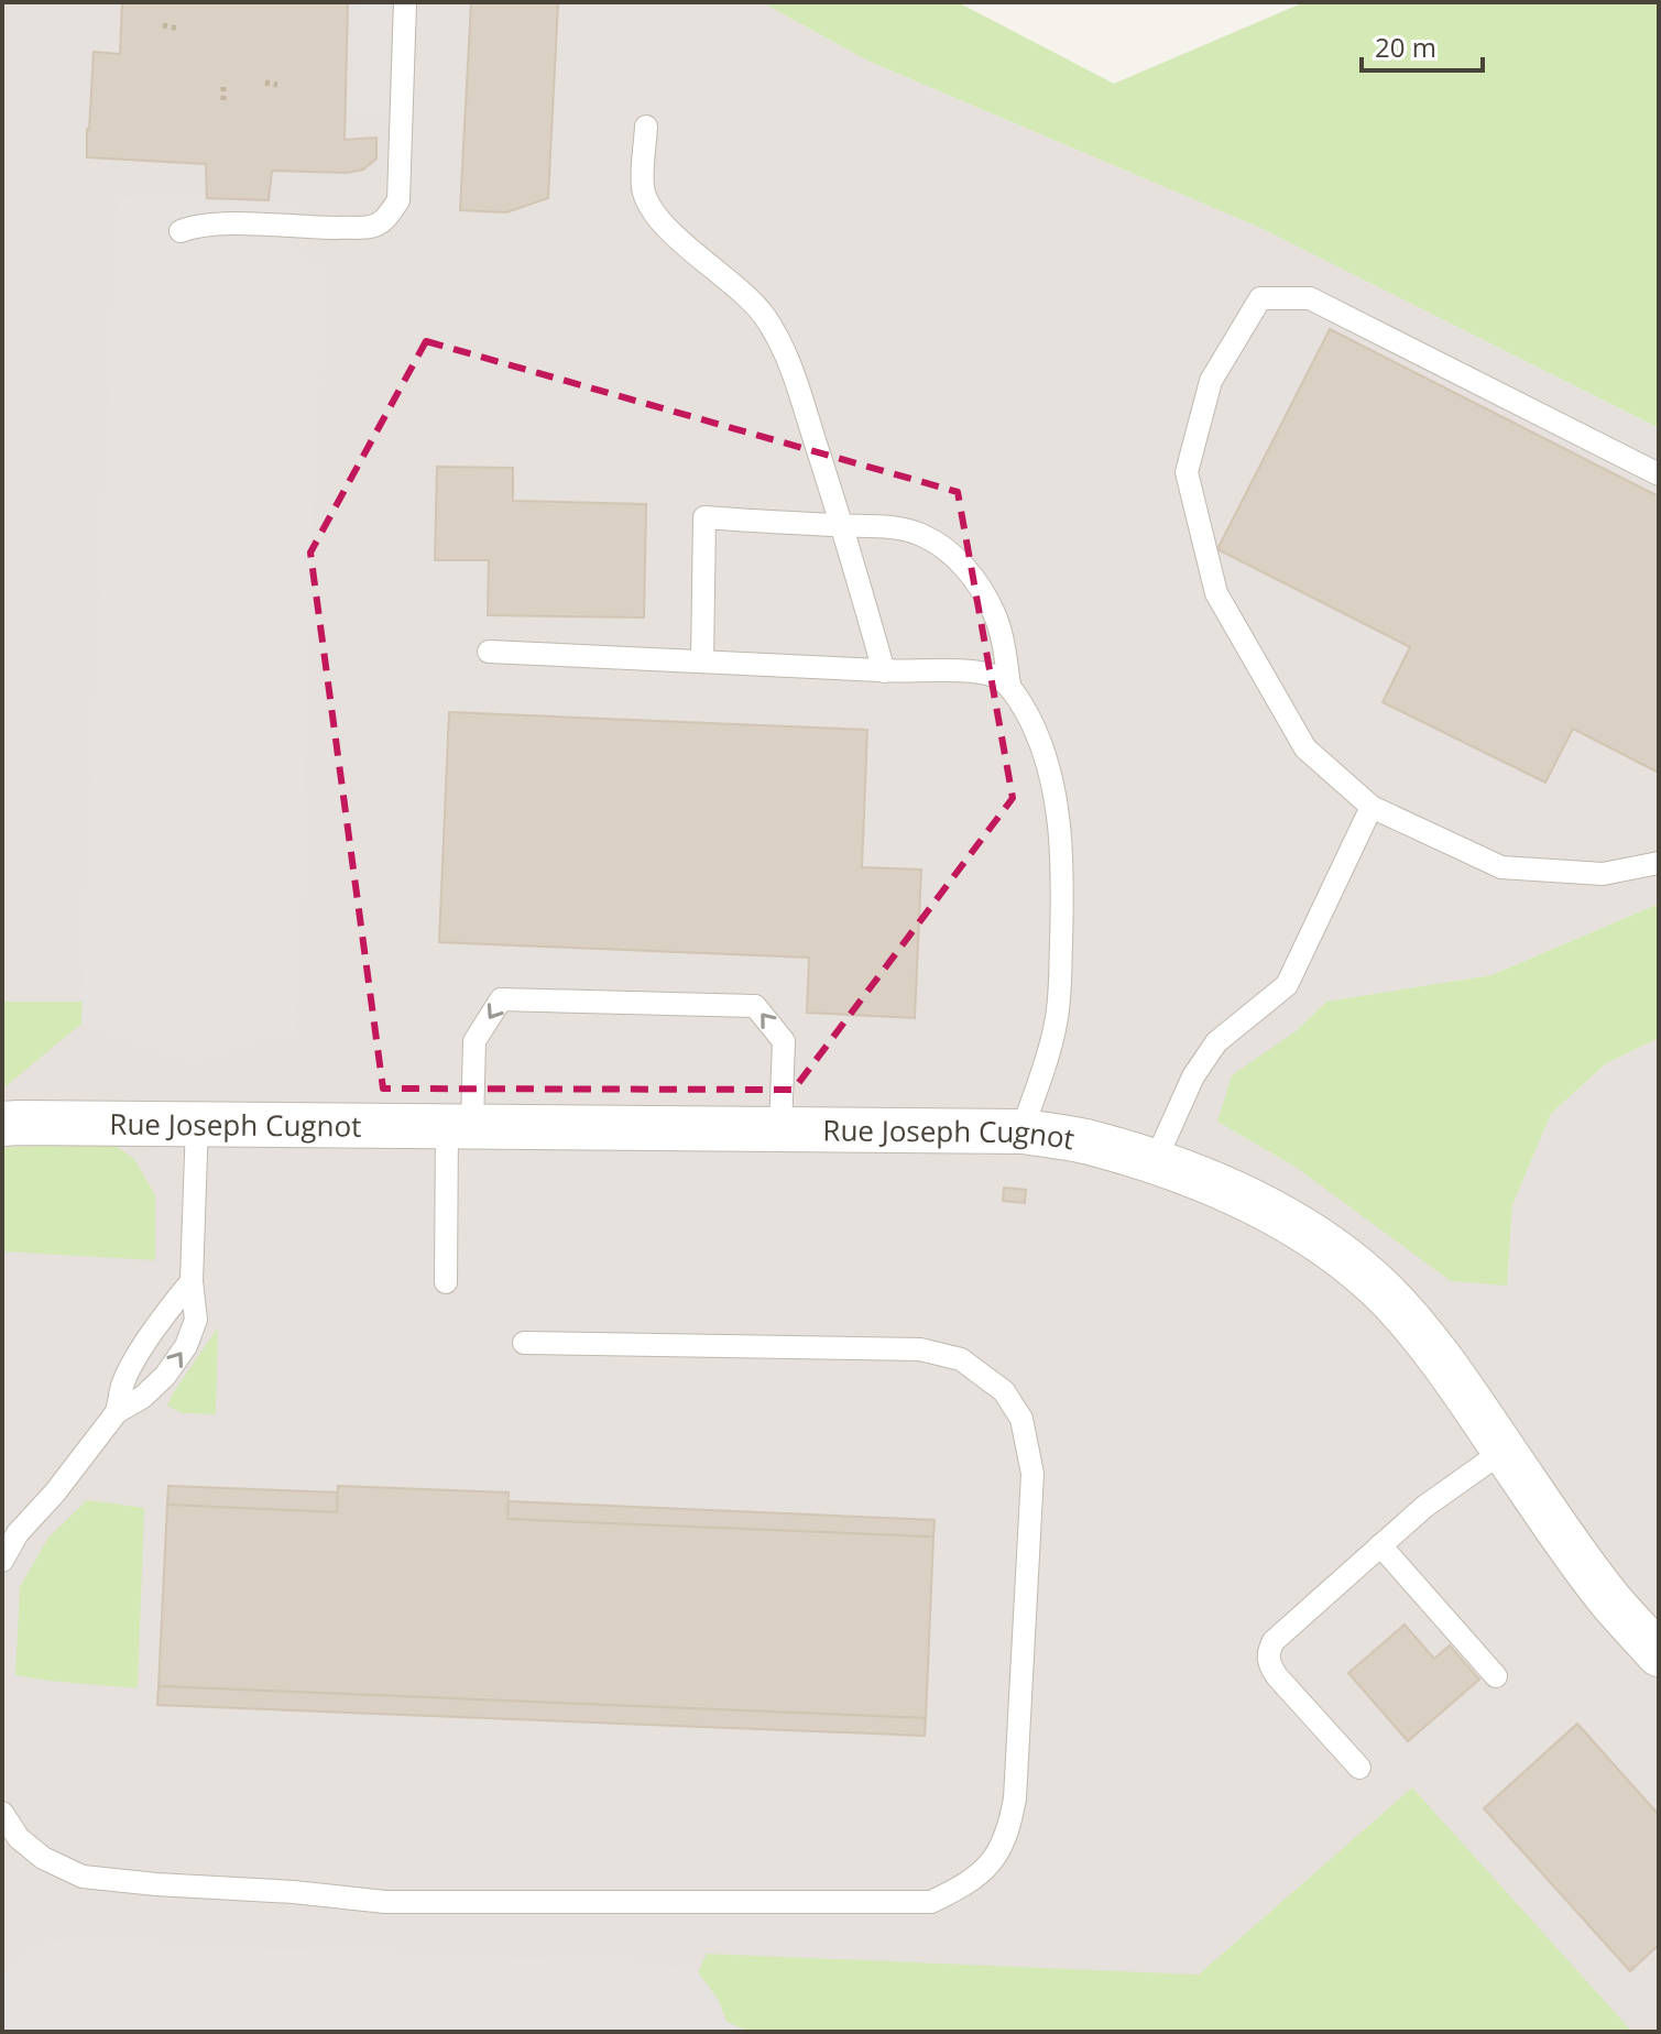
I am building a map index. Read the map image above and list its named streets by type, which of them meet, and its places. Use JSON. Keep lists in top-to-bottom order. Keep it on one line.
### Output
{"streets":{"street":["Rue Joseph Cugnot"]},"scale_bar":"20 m"}
